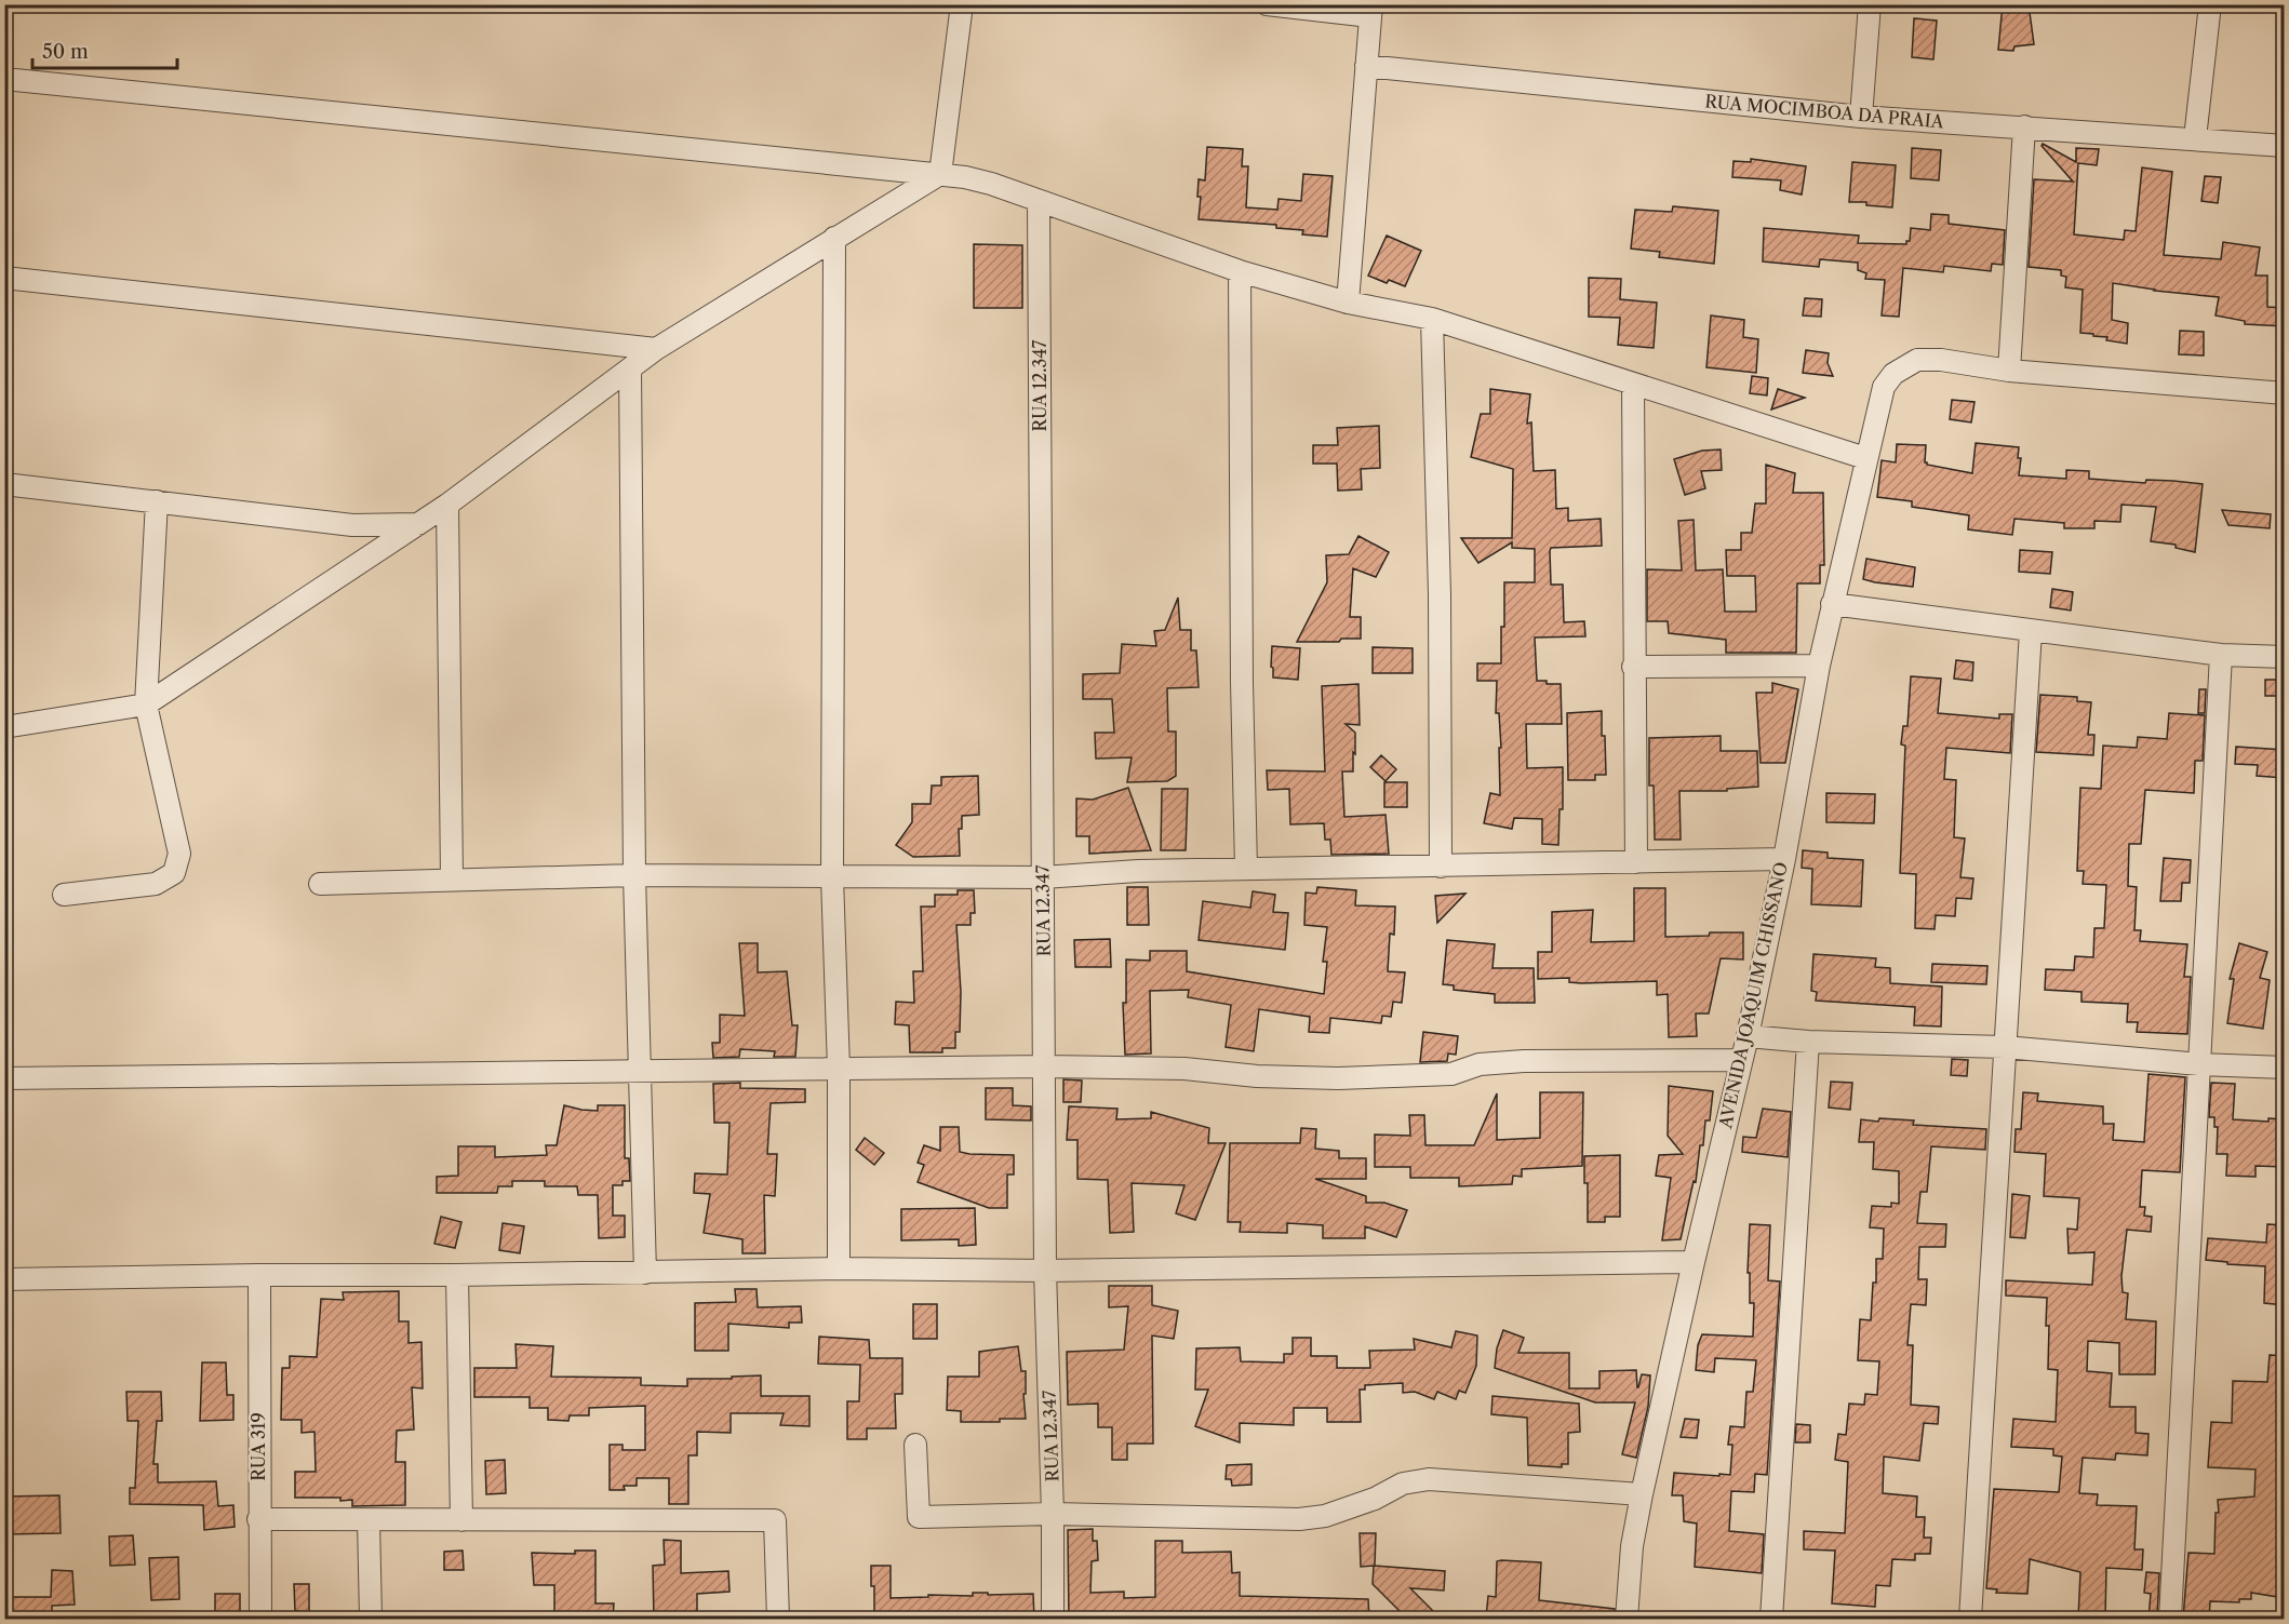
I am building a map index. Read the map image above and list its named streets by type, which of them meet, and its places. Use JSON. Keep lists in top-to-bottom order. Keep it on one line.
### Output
{"streets":{"street":["RUA MOCIMBOA DA PRAIA","RUA 12.347","AVENIDA JOAQUIM CHISSANO","RUA 319"]},"scale_bar":"50 m"}
